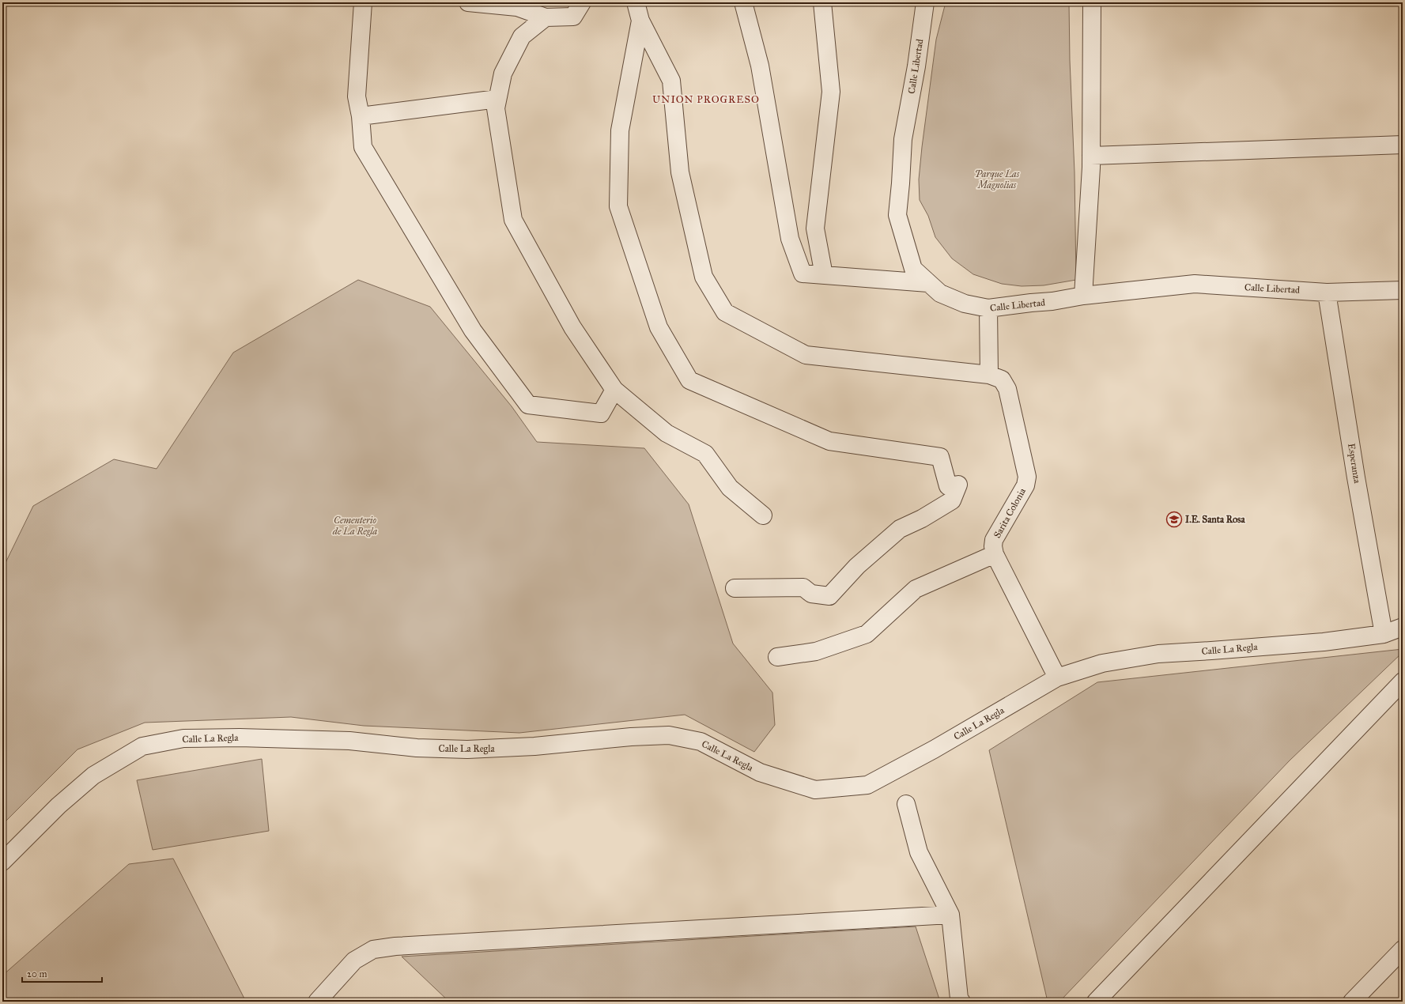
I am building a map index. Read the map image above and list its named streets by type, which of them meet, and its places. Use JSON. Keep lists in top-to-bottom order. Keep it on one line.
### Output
{"streets":{"street":["Calle Libertad","Esperanza","Sarita Colonia","Calle La Regla"]},"crossings":[["Calle Libertad","Esperanza"],["Esperanza","Calle La Regla"],["Sarita Colonia","Calle La Regla"]],"districts":["UNION PROGRESO"],"parks":["Parque Las Magnolias","Cementerio de La Regla"],"places":{"school or university":["I.E. Santa Rosa"]},"scale_bar":"20 m"}
